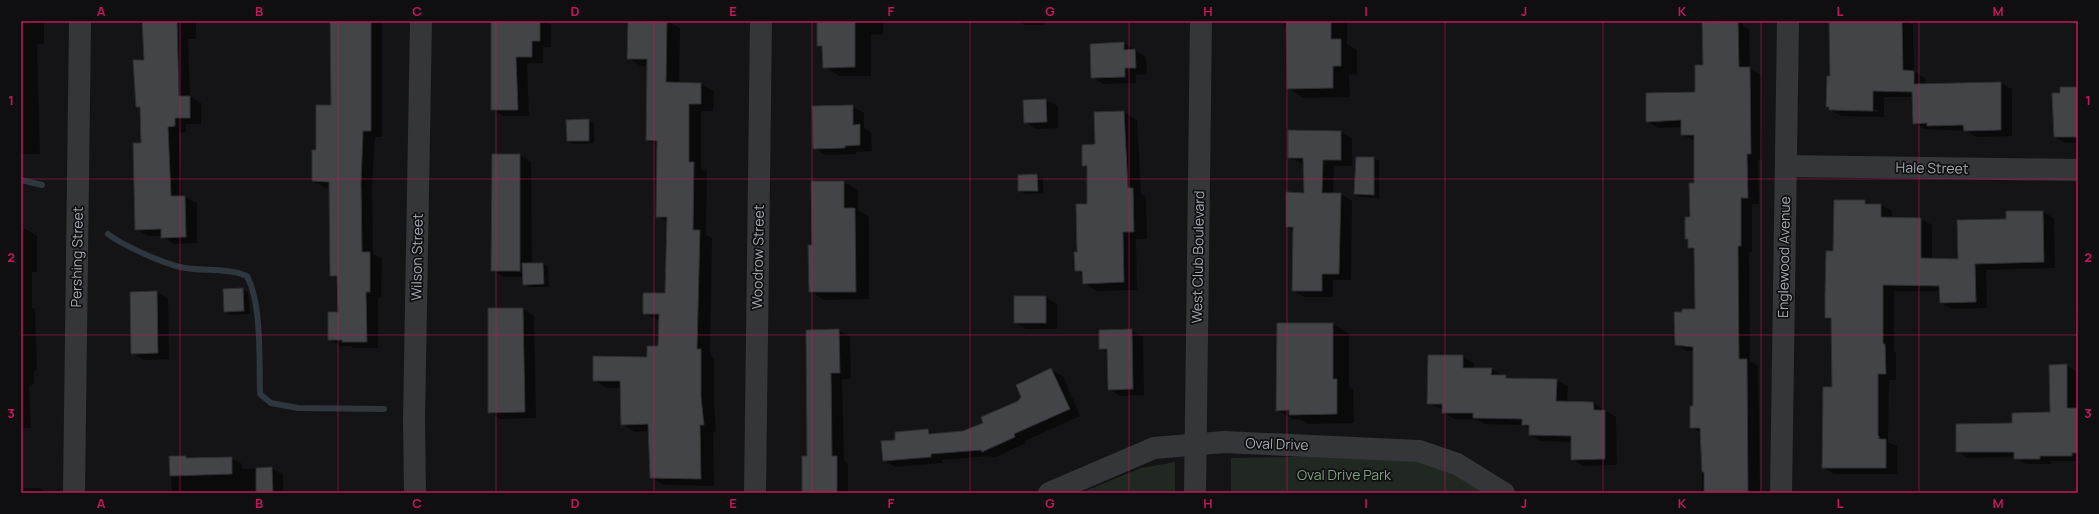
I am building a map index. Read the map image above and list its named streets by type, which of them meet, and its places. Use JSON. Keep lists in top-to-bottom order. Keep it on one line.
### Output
{"streets":{"street":["Hale Street","Pershing Street","Wilson Street","Woodrow Street","West Club Boulevard","Englewood Avenue","Oval Drive"]},"crossings":[["Hale Street","Englewood Avenue"],["West Club Boulevard","Oval Drive"]],"parks":["Oval Drive Park"],"grid":{"columns":["A","B","C","D","E","F","G","H","I","J","K","L","M"],"rows":["1","2","3"]}}
